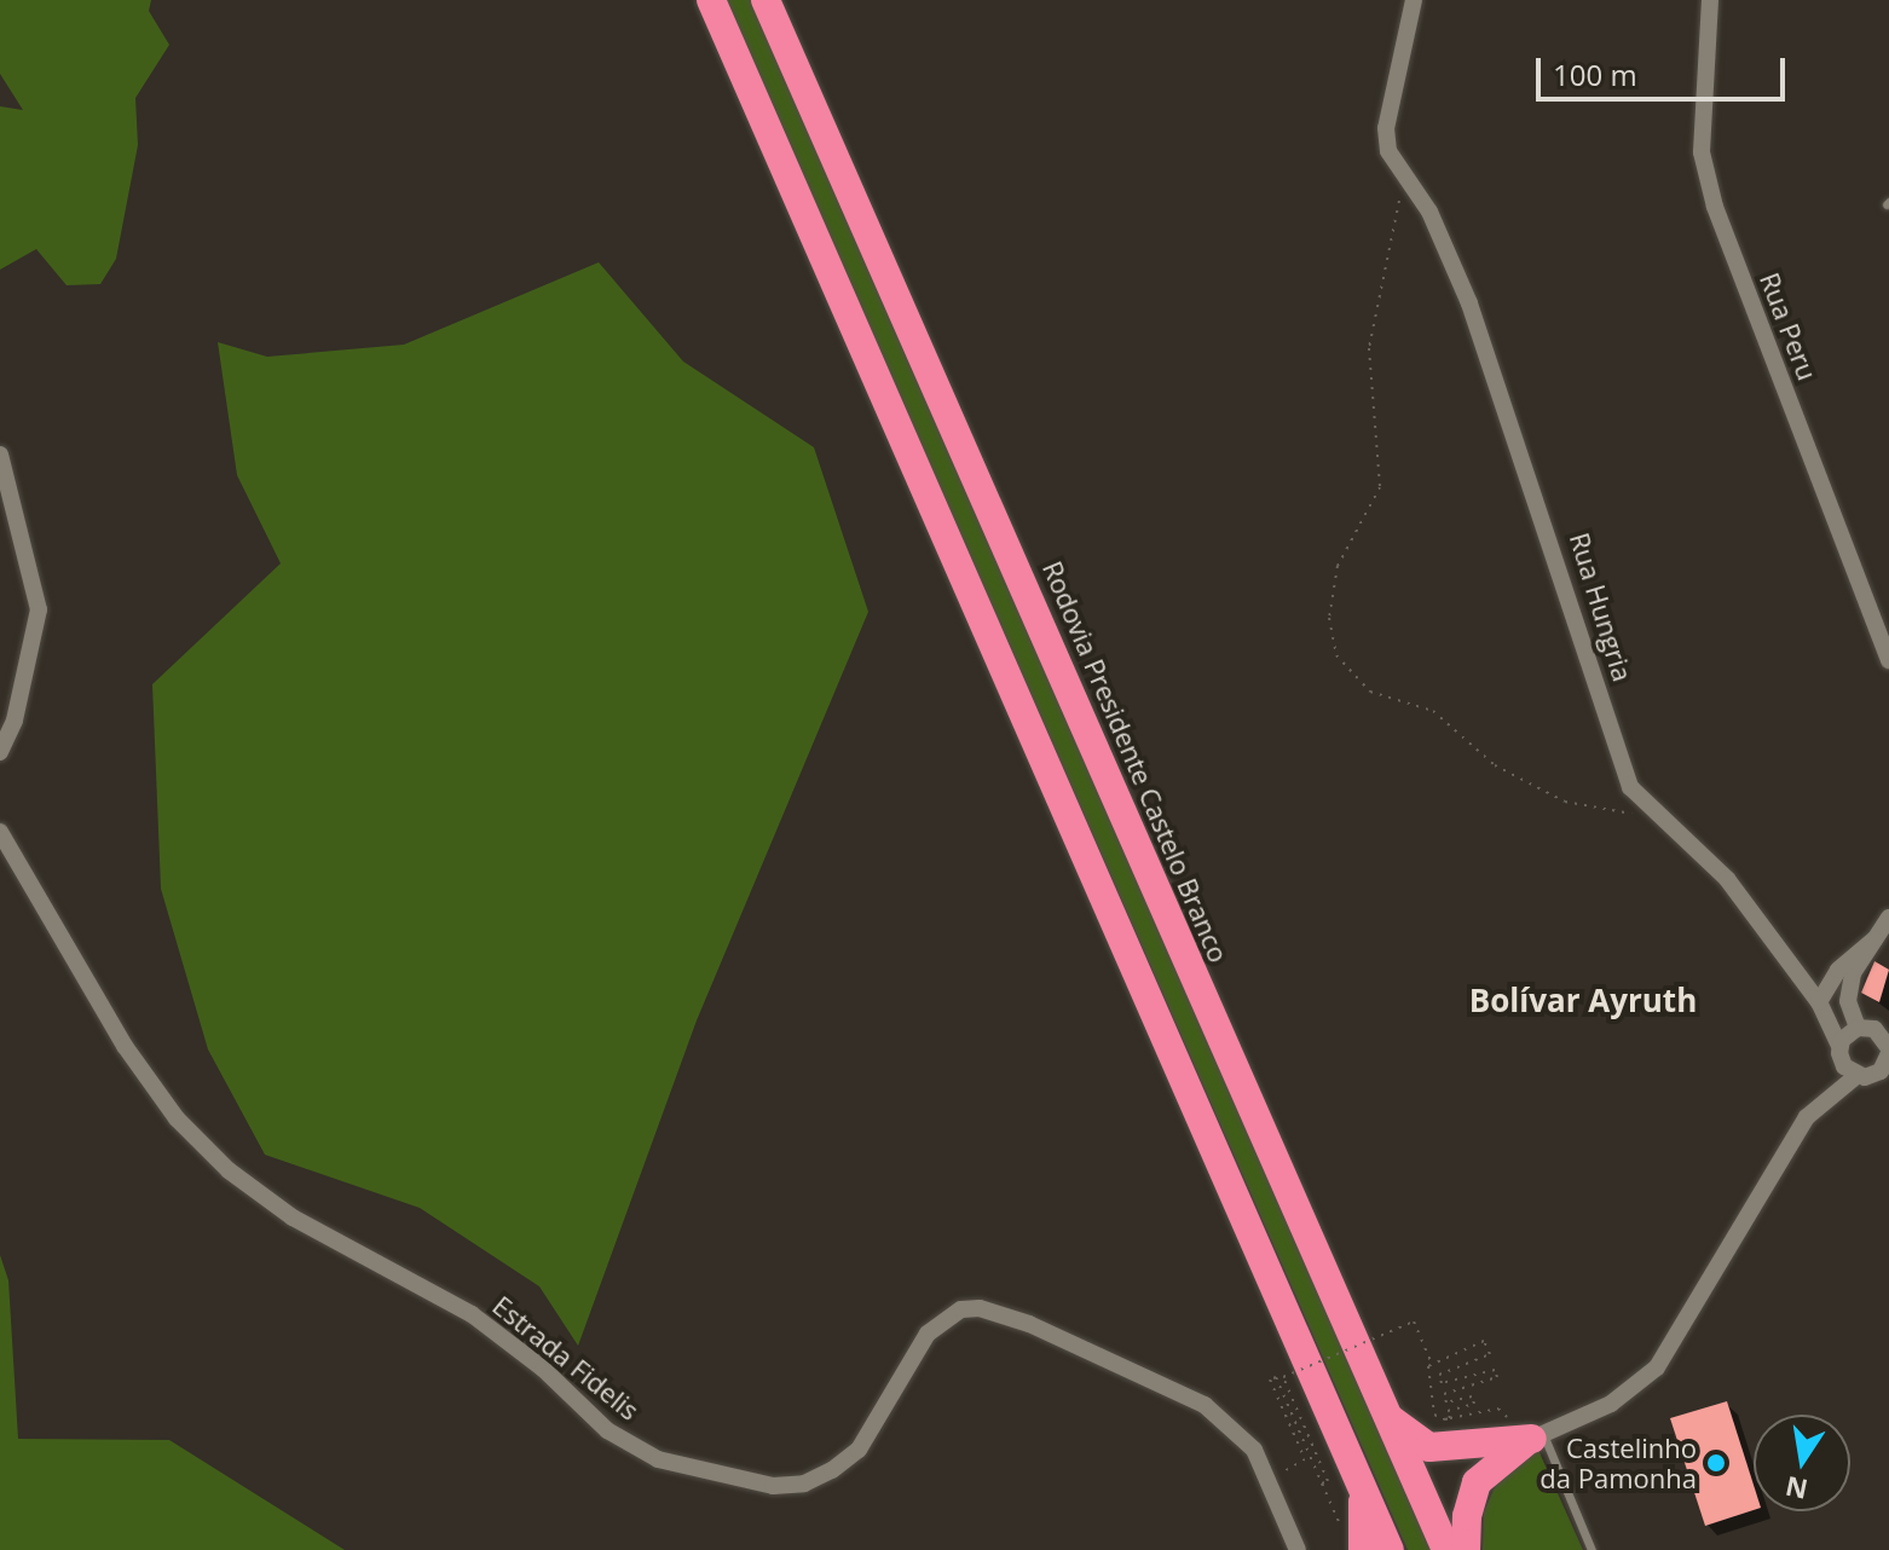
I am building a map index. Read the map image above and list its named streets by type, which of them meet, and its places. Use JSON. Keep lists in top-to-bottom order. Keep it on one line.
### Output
{"streets":{"highway":["Rodovia Presidente Castelo Branco"],"street":["Rua Peru","Rua Hungria","Estrada Fidelis"]},"districts":["Bolívar Ayruth"],"places":["Castelinho da Pamonha"],"scale_bar":"100 m","north":"bottom"}
